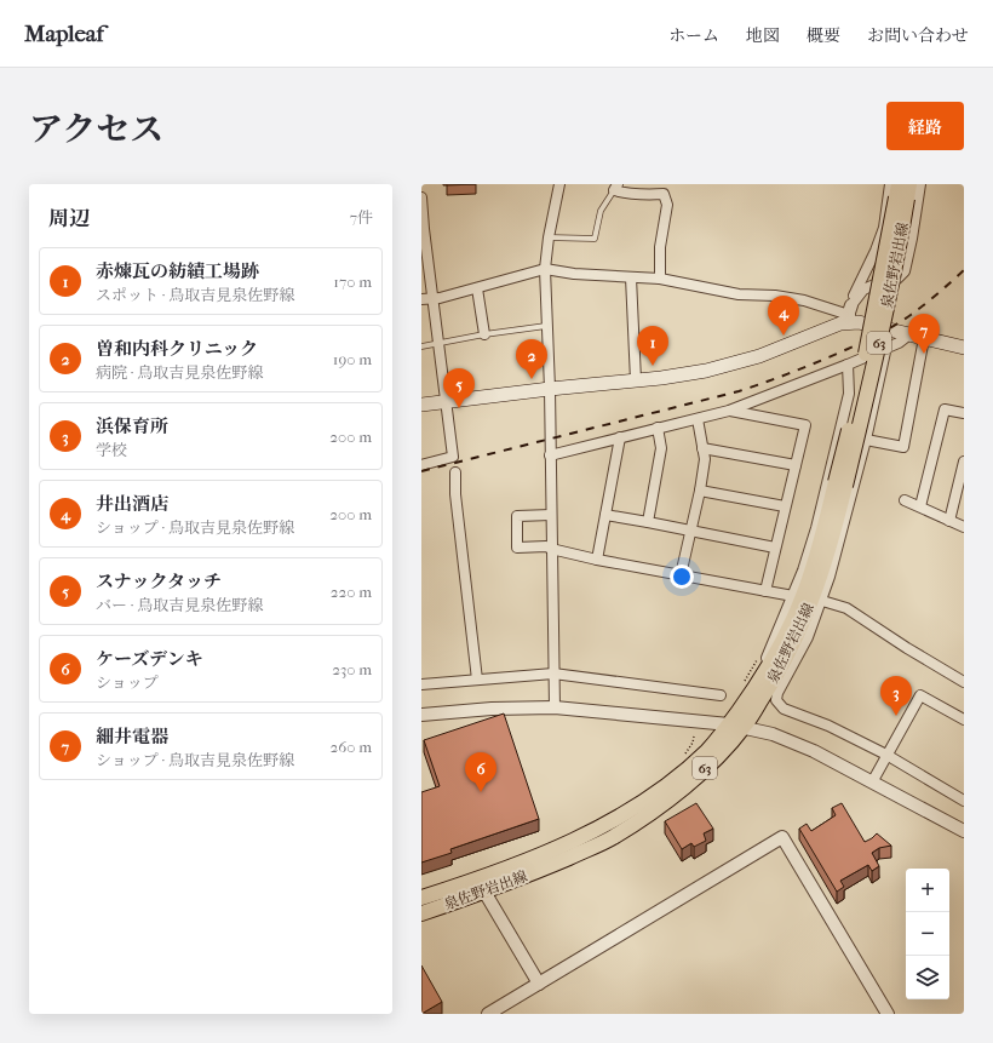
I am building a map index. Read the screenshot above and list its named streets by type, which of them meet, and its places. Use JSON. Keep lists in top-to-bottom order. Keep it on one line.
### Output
{"streets":{"main road":["泉佐野岩出線","63"]},"page":{"header":"Mapleaf","nav":["ホーム","地図","概要","お問い合わせ"],"title":"アクセス","buttons":"経路","heading":["周辺","7件"],"list":[{"mark":"1","name":"赤煉瓦の紡績工場跡","note":"スポット · 鳥取吉見泉佐野線","value":"170 m"},{"mark":"2","name":"曽和内科クリニック","note":"病院 · 鳥取吉見泉佐野線","value":"190 m"},{"mark":"3","name":"浜保育所","note":"学校","value":"200 m"},{"mark":"4","name":"井出酒店","note":"ショップ · 鳥取吉見泉佐野線","value":"200 m"},{"mark":"5","name":"スナックタッチ","note":"バー · 鳥取吉見泉佐野線","value":"220 m"},{"mark":"6","name":"ケーズデンキ","note":"ショップ","value":"230 m"},{"mark":"7","name":"細井電器","note":"ショップ · 鳥取吉見泉佐野線","value":"260 m"}],"pins":["4","7","1","2","5","3","6"],"map_buttons":["+","−"]}}
